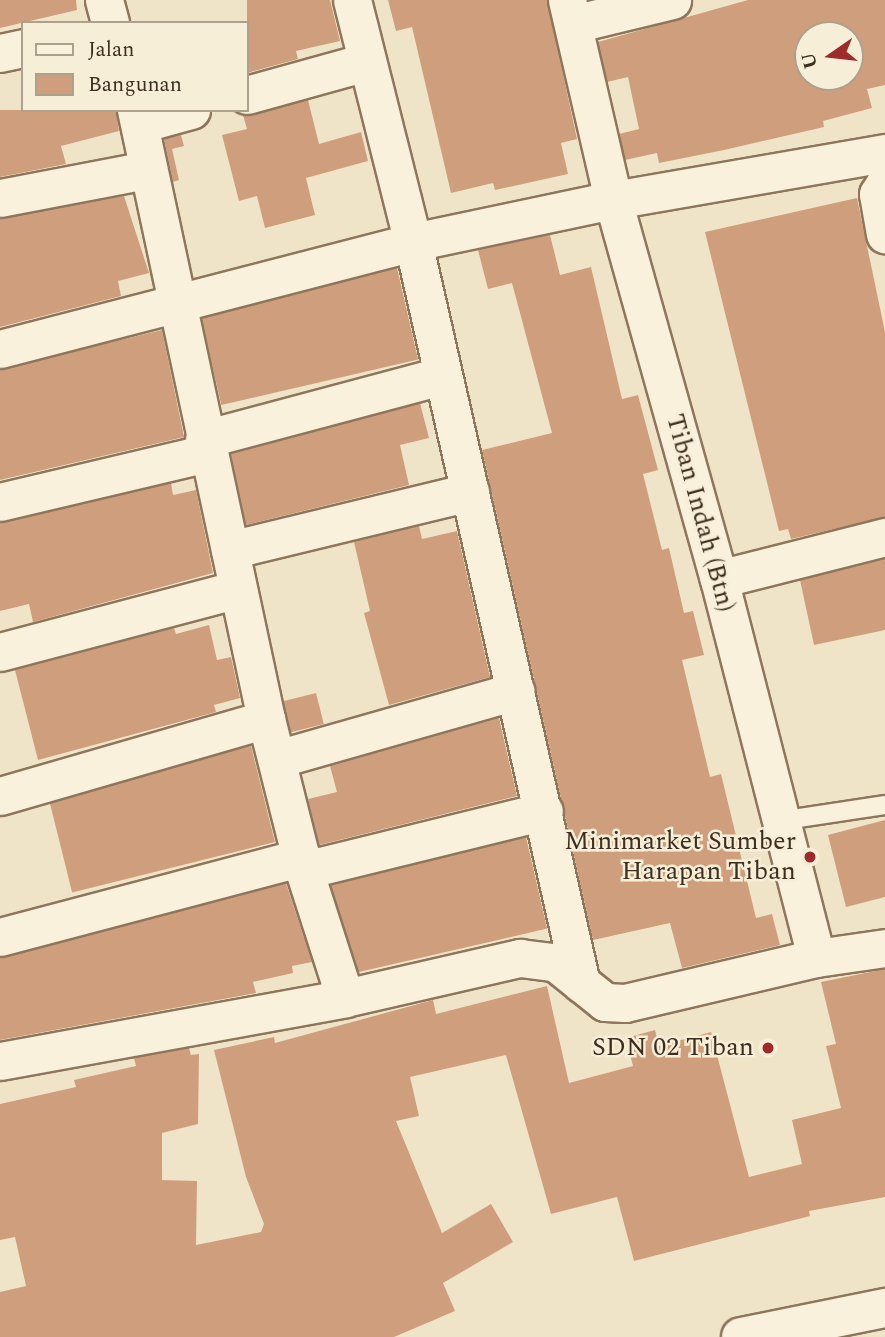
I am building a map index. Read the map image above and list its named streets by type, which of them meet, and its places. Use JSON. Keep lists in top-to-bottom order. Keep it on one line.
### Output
{"streets":{"street":["Tiban Indah (Btn)"]},"places":["Minimarket Sumber Harapan Tiban","SDN 02 Tiban"],"legend":["Jalan","Bangunan"],"north":"left"}
